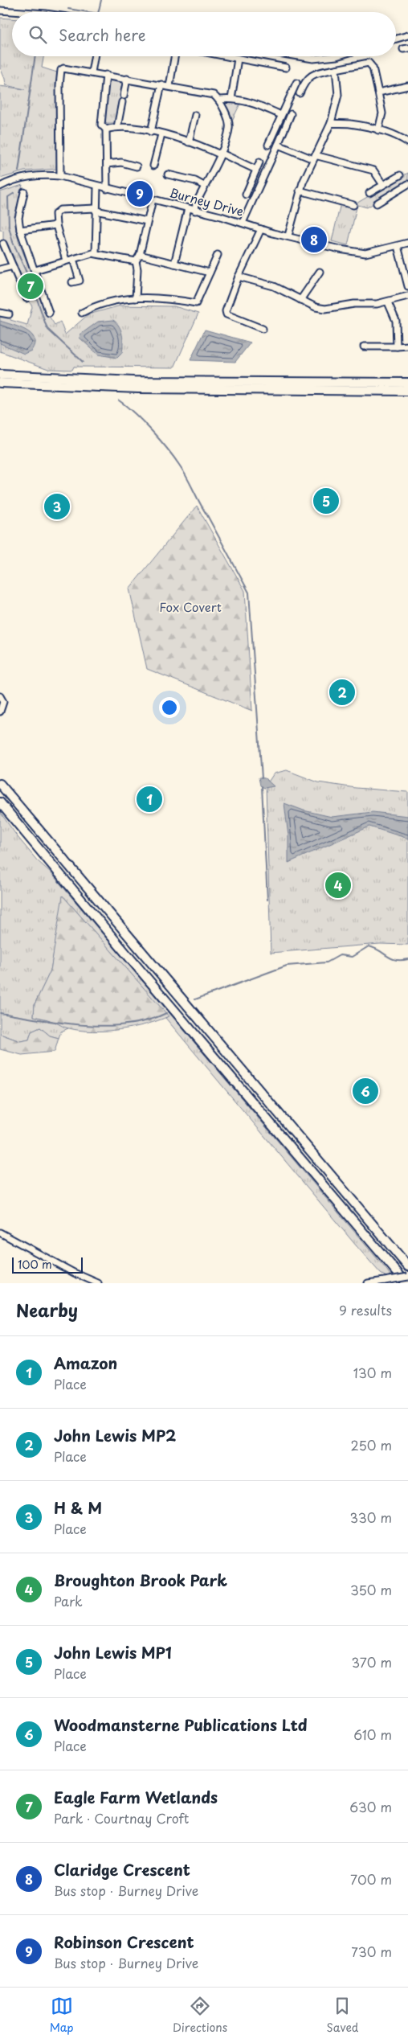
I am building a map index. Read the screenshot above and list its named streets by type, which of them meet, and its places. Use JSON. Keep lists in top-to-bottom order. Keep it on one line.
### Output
{"streets":{"street":["Burney Drive"]},"parks":["Fox Covert"],"scale_bar":"100 m","page":{"search":"Search here","pins":["9","8","7","5","3","2","1","4","6"],"scale":"100 m","heading":["Nearby","9 results"],"list":[{"mark":"1","name":"Amazon","note":"Place","value":"130 m"},{"mark":"2","name":"John Lewis MP2","note":"Place","value":"250 m"},{"mark":"3","name":"H & M","note":"Place","value":"330 m"},{"mark":"4","name":"Broughton Brook Park","note":"Park","value":"350 m"},{"mark":"5","name":"John Lewis MP1","note":"Place","value":"370 m"},{"mark":"6","name":"Woodmansterne Publications Ltd","note":"Place","value":"610 m"},{"mark":"7","name":"Eagle Farm Wetlands","note":"Park · Courtnay Croft","value":"630 m"},{"mark":"8","name":"Claridge Crescent","note":"Bus stop · Burney Drive","value":"700 m"},{"mark":"9","name":"Robinson Crescent","note":"Bus stop · Burney Drive","value":"730 m"}],"nav":["Map","Directions","Saved"]}}
